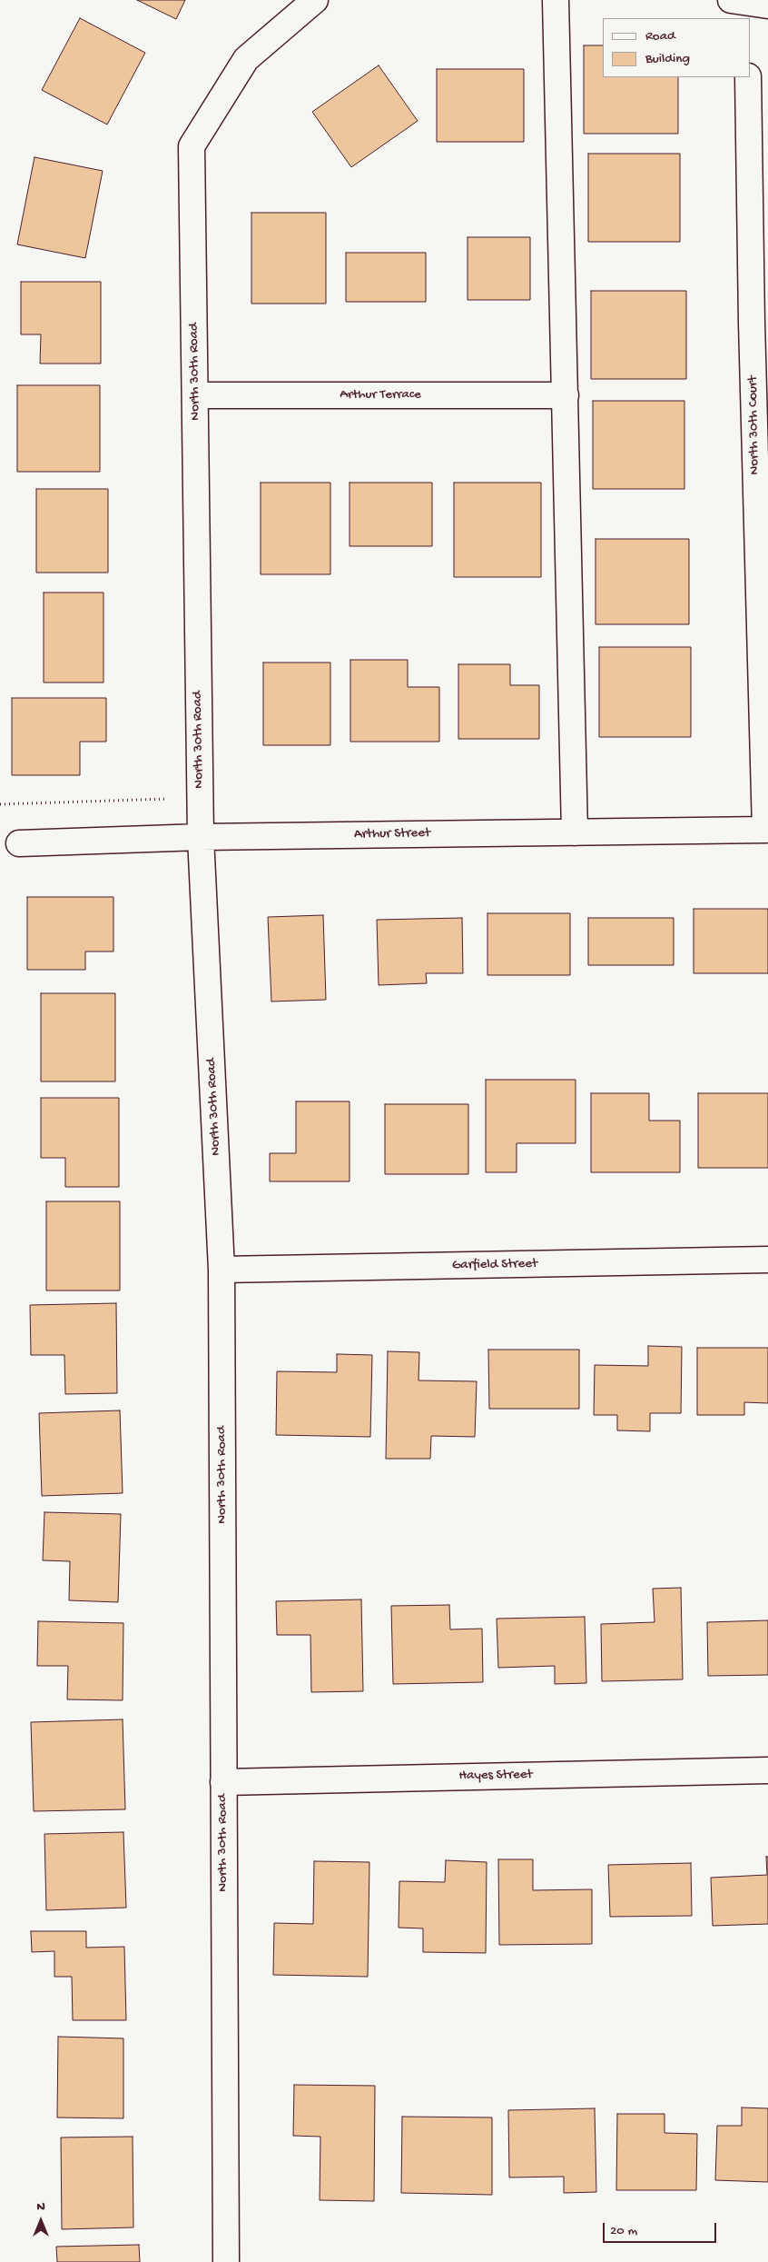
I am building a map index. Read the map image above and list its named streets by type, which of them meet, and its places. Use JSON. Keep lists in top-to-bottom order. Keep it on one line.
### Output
{"streets":{"street":["North 30th Road","Arthur Terrace","North 30th Court","Arthur Street","Garfield Street","Hayes Street"]},"crossings":[["North 30th Road","Arthur Terrace"],["North 30th Road","Arthur Street"],["North 30th Road","Garfield Street"],["North 30th Road","Hayes Street"],["North 30th Court","Arthur Street"]],"legend":["Road","Building"],"scale_bar":"20 m","north":"top"}
